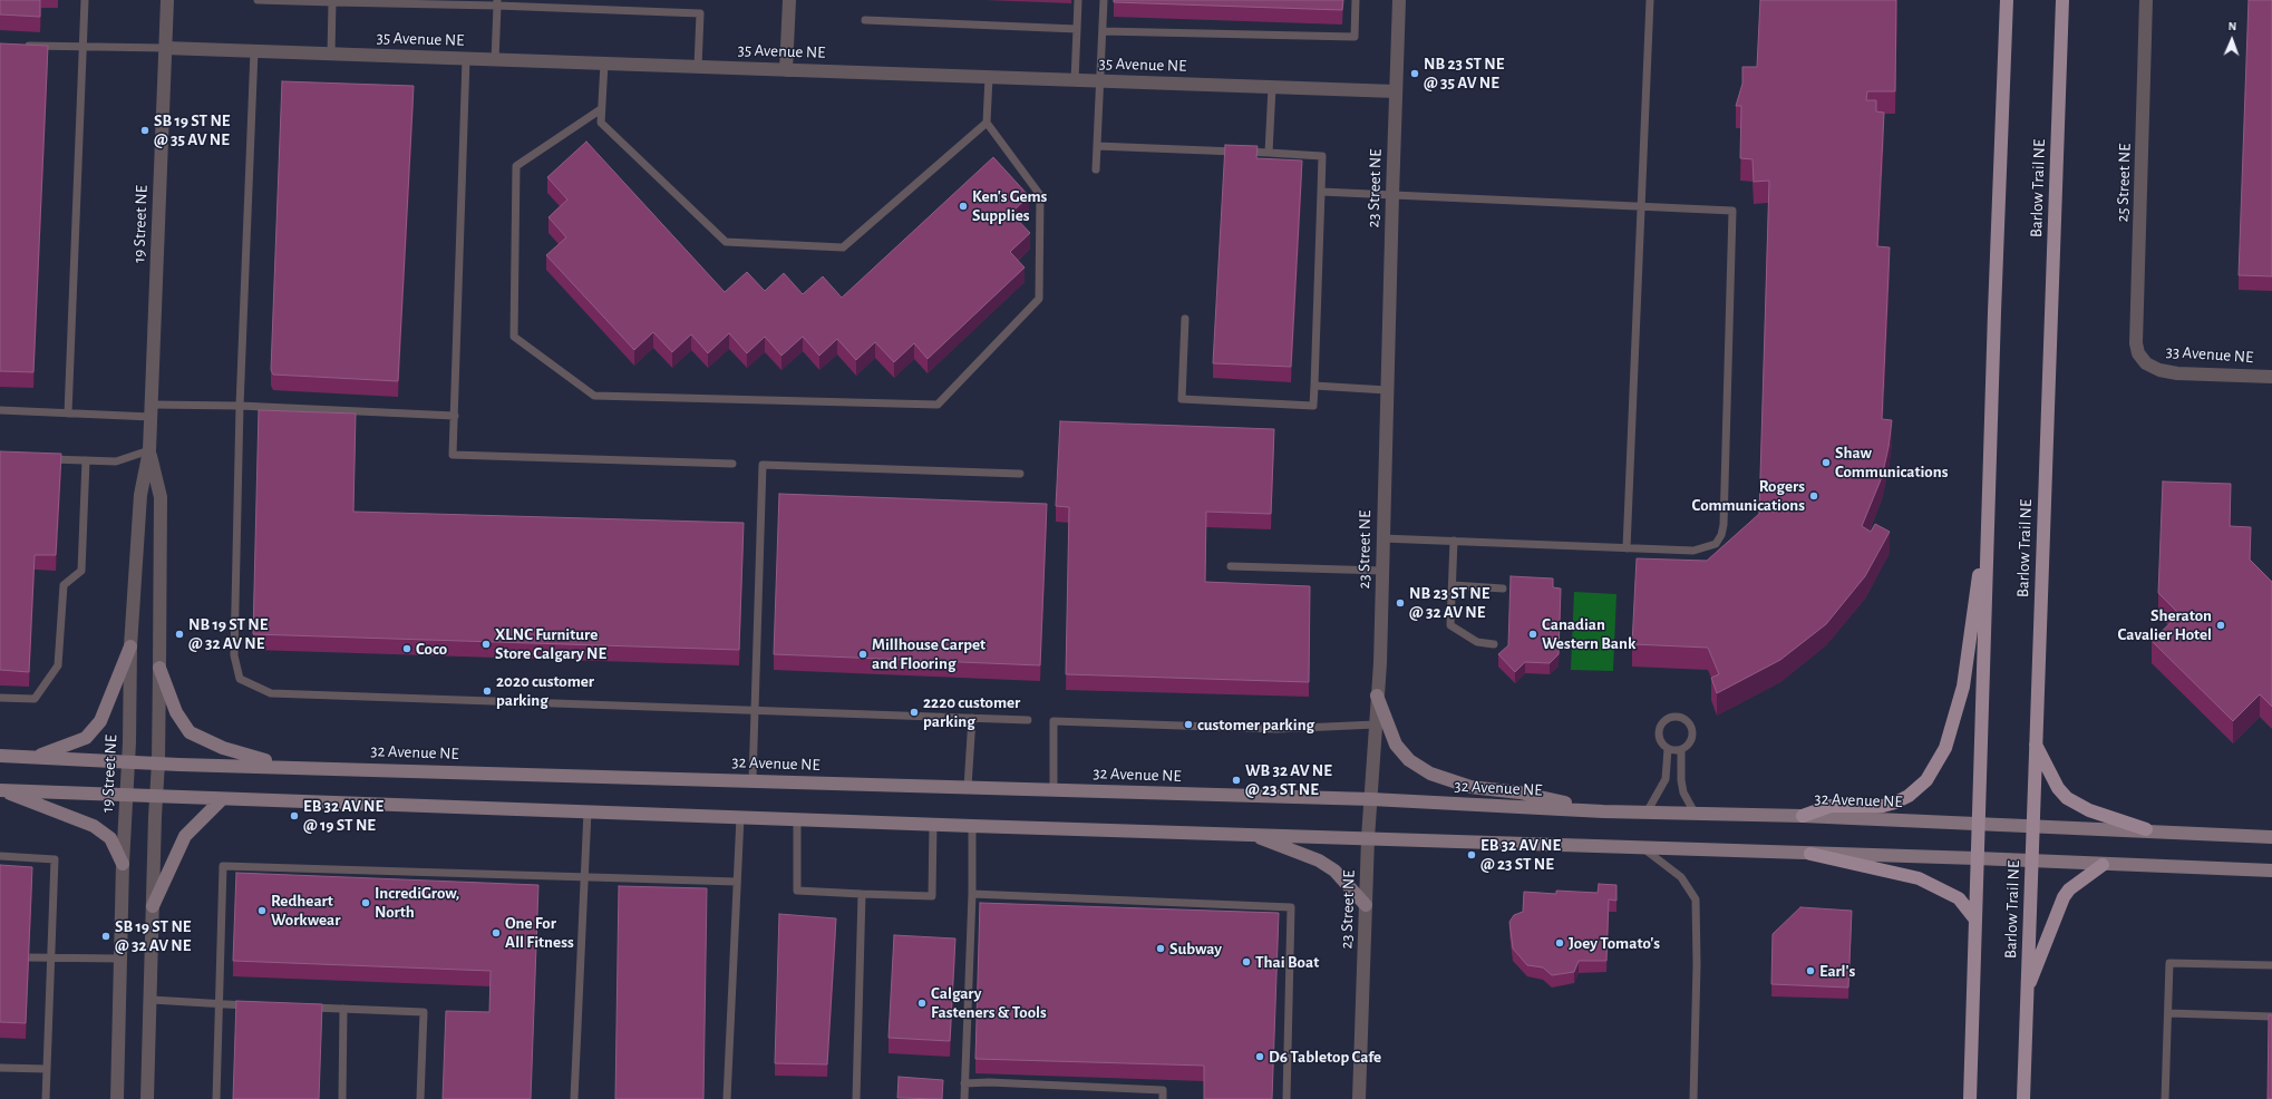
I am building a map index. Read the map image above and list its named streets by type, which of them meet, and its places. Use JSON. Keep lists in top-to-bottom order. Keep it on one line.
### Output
{"streets":{"main road":["Barlow Trail NE","32 Avenue NE"],"street":["35 Avenue NE","25 Street NE","23 Street NE","19 Street NE","33 Avenue NE"]},"crossings":[["35 Avenue NE","23 Street NE"],["35 Avenue NE","19 Street NE"],["25 Street NE","33 Avenue NE"],["23 Street NE","32 Avenue NE"],["Barlow Trail NE","32 Avenue NE"],["19 Street NE","32 Avenue NE"]],"places":["NB 23 ST NE @ 35 AV NE","SB 19 ST NE @ 35 AV NE","Ken's Gems Supplies","Shaw Communications","Rogers Communications","NB 23 ST NE @ 32 AV NE","Sheraton Cavalier Hotel","NB 19 ST NE @ 32 AV NE","Canadian Western Bank","XLNC Furniture Store Calgary NE","Coco","Millhouse Carpet and Flooring","2020 customer parking","2220 customer parking","customer parking","WB 32 AV NE @ 23 ST NE","EB 32 AV NE @ 19 ST NE","EB 32 AV NE @ 23 ST NE","IncrediGrow, North","Redheart Workwear","One For All Fitness","SB 19 ST NE @ 32 AV NE","Joey Tomato's","Subway","Thai Boat","Earl's","Calgary Fasteners & Tools","D6 Tabletop Cafe"],"north":"top"}
